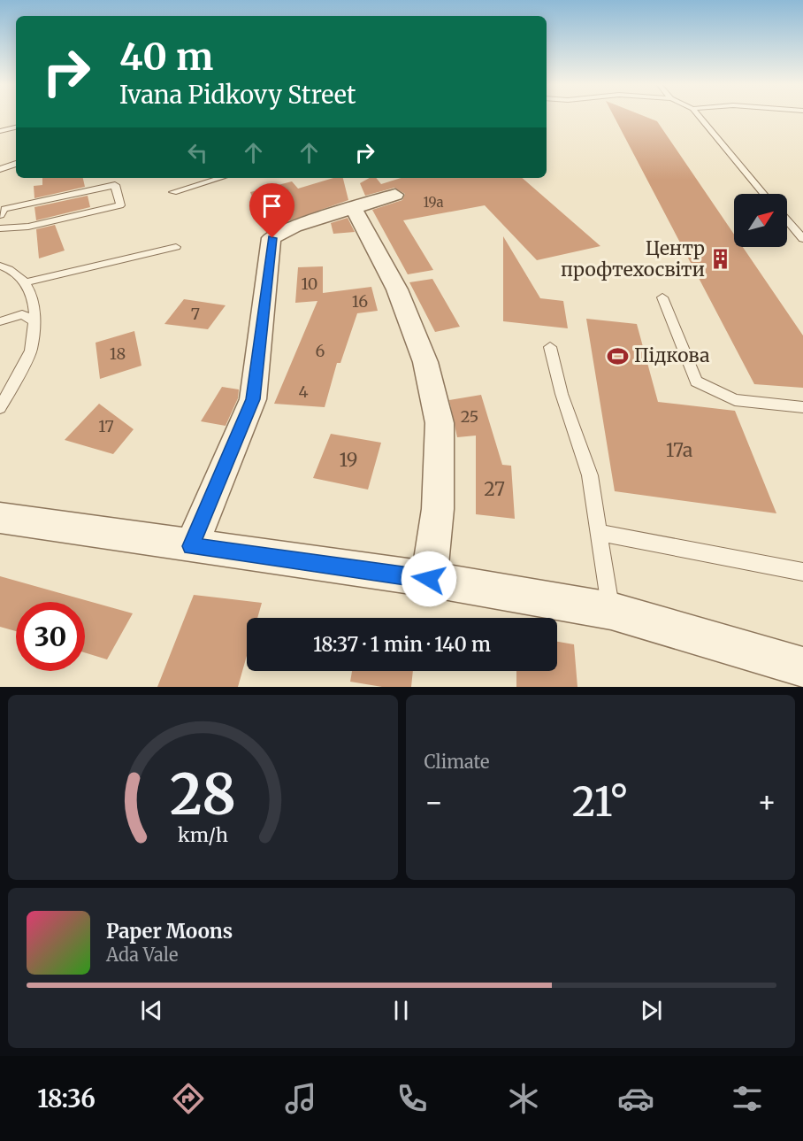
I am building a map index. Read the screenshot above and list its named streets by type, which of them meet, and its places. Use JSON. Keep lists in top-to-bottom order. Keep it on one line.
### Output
{"places":{"building":["Центр профтехосвіти"],"sports":["Підкова"]},"house_numbers":["19а","10","16","7","6","18","4","25","17","17а","19","27"],"north":"top right","page":{"turn":["40 m","Ivana Pidkovy Street"],"limit":"30","trip":"18:37 · 1 min · 140 m","tile":"Climate","heat":["−","21°","+"],"song":["Paper Moons","Ada Vale"],"tabs":"18:36","gauge":["28","km/h"]}}
